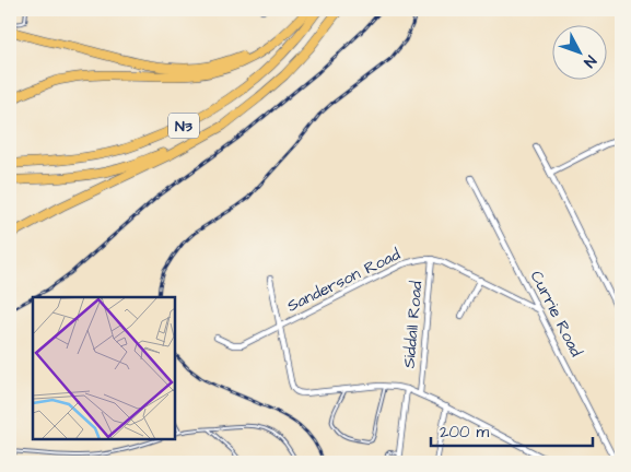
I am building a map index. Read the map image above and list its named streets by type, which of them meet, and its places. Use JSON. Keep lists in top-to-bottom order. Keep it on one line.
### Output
{"streets":{"highway":["N3"],"street":["Sanderson Road","Currie Road","Siddall Road"]},"crossings":[["Sanderson Road","Siddall Road"]],"scale_bar":"200 m","north":"bottom right"}
